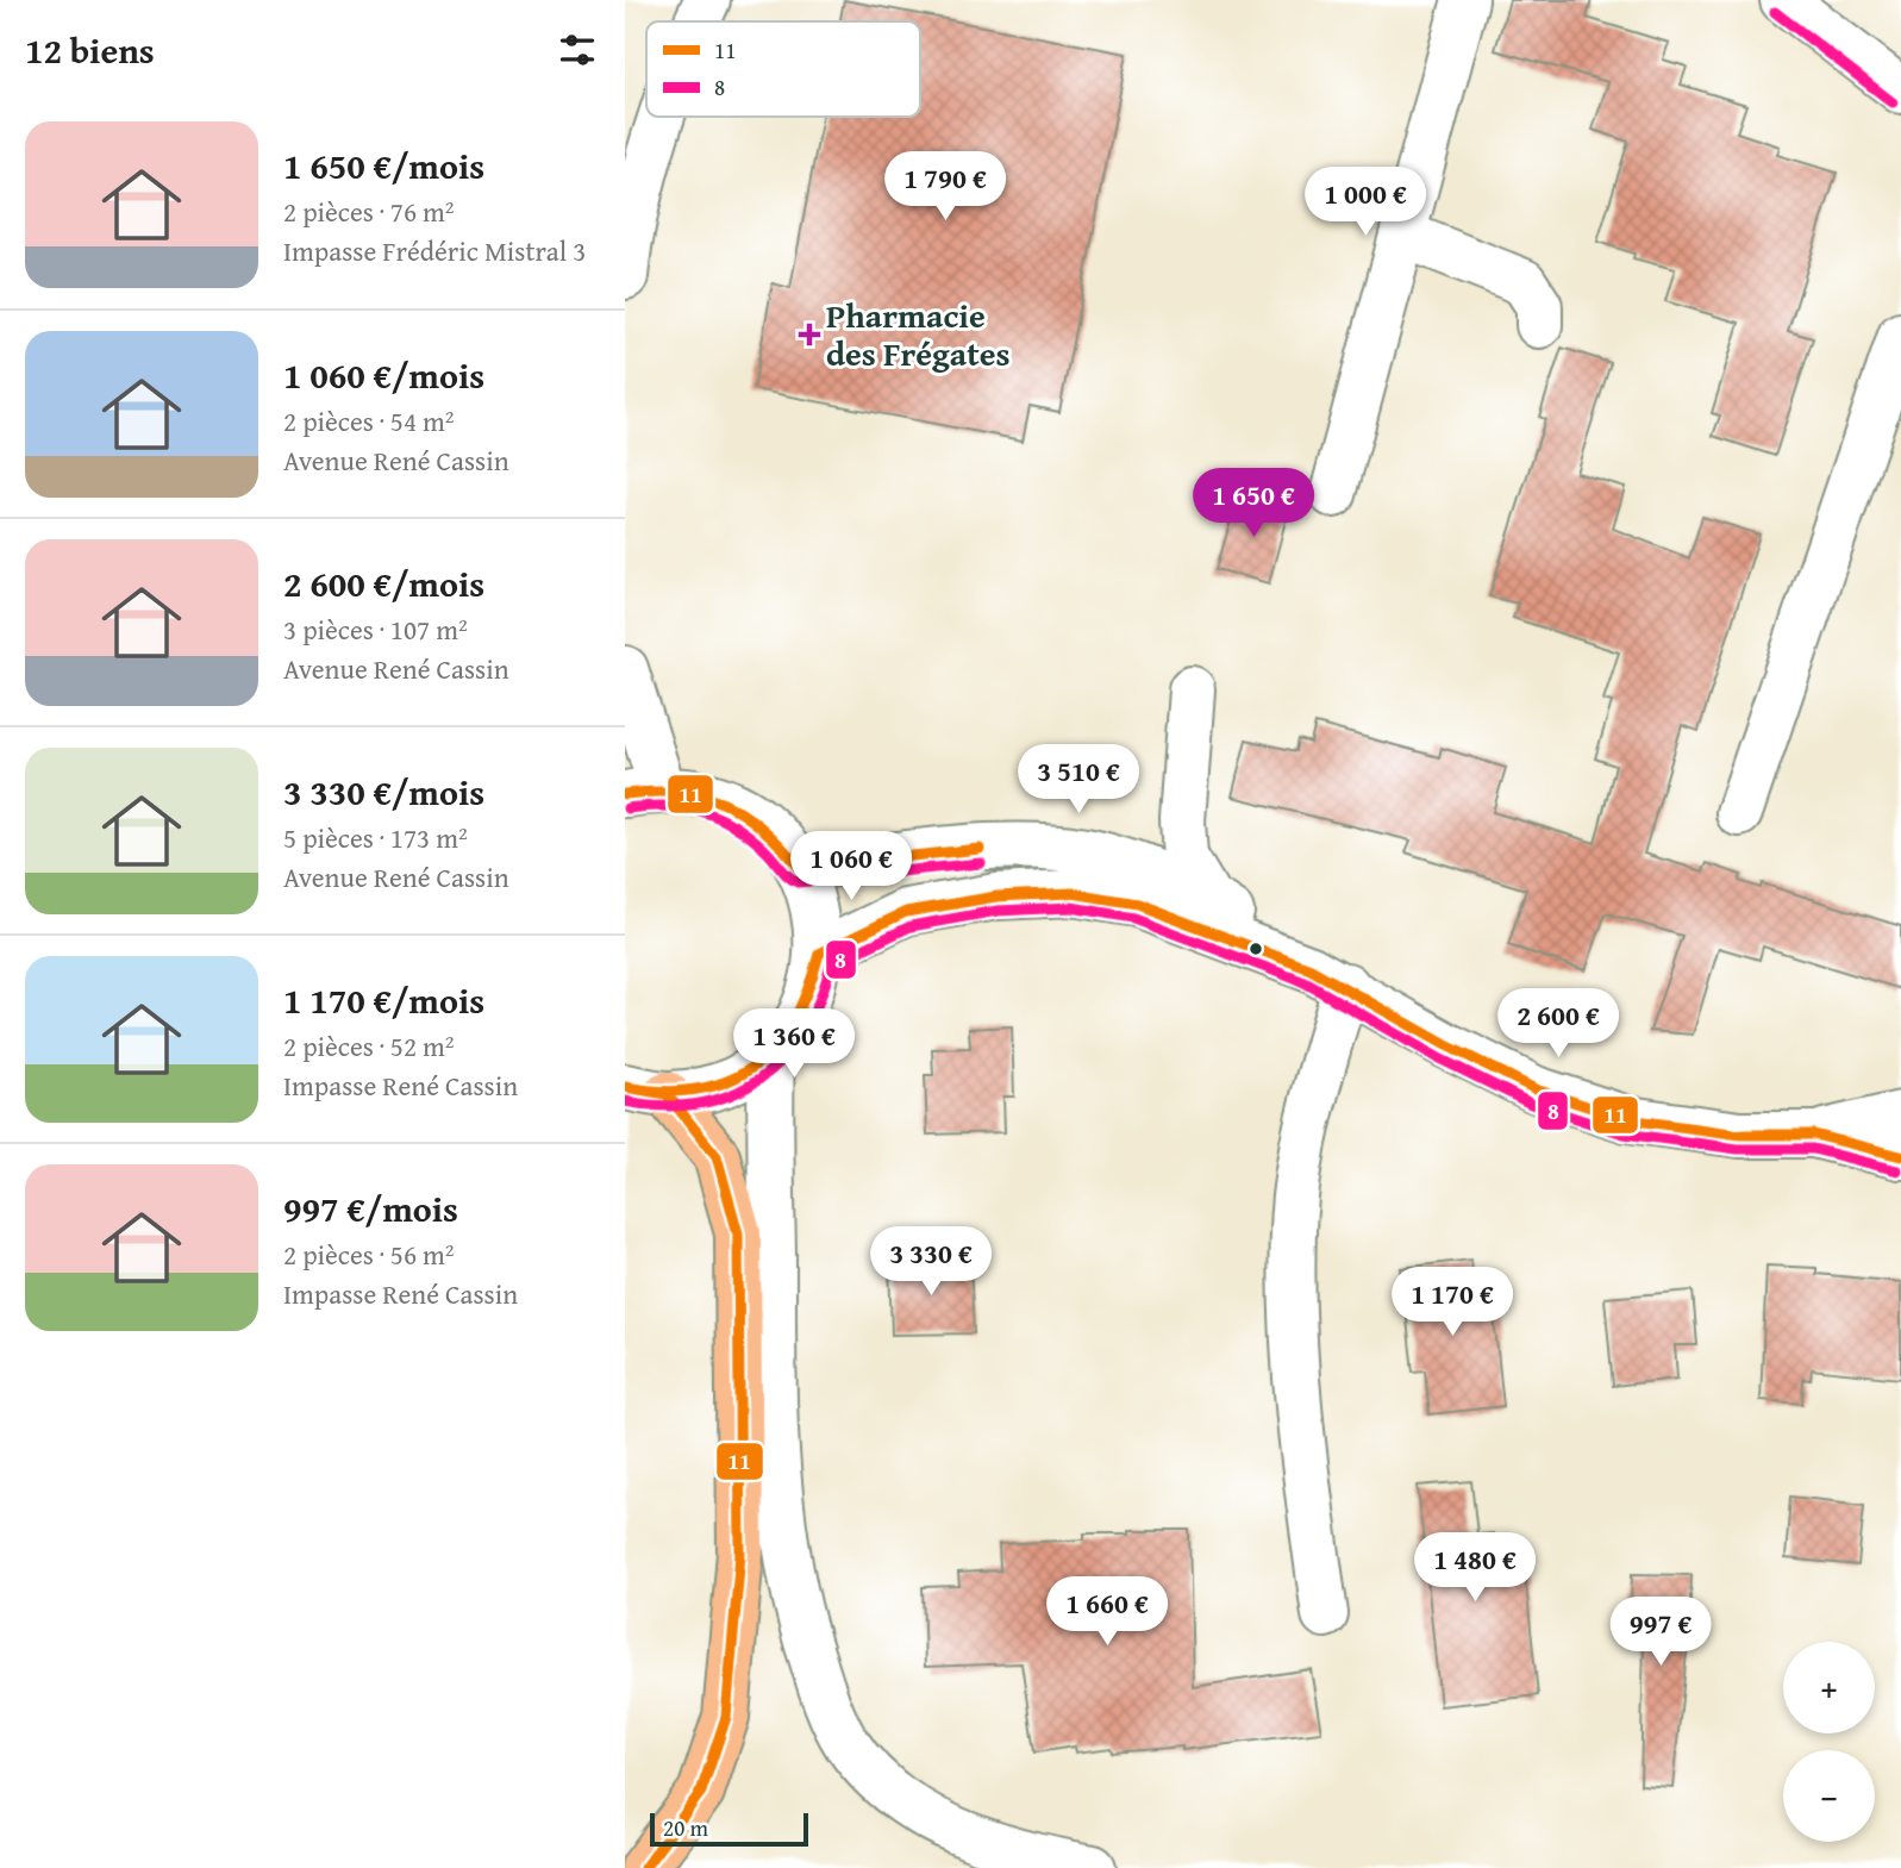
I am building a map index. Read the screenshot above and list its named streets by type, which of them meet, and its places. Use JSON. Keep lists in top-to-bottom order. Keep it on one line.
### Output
{"places":{"health":["Pharmacie des Frégates"]},"lines":["transit line 8","transit line 11"],"legend":["11","8"],"scale_bar":"20 m","page":{"heading":"12 biens","list":[{"name":"1 650 €/mois","note":"2 pièces · 76 m² · Impasse Frédéric Mistral 3"},{"name":"1 060 €/mois","note":"2 pièces · 54 m² · Avenue René Cassin"},{"name":"2 600 €/mois","note":"3 pièces · 107 m² · Avenue René Cassin"},{"name":"3 330 €/mois","note":"5 pièces · 173 m² · Avenue René Cassin"},{"name":"1 170 €/mois","note":"2 pièces · 52 m² · Impasse René Cassin"},{"name":"997 €/mois","note":"2 pièces · 56 m² · Impasse René Cassin"}],"price":["1 790 €","1 000 €","1 650 €","3 510 €","1 060 €","2 600 €","1 360 €","3 330 €","1 170 €","1 480 €","1 660 €","997 €"],"map_buttons":["+","−"],"scale":"20 m"}}
